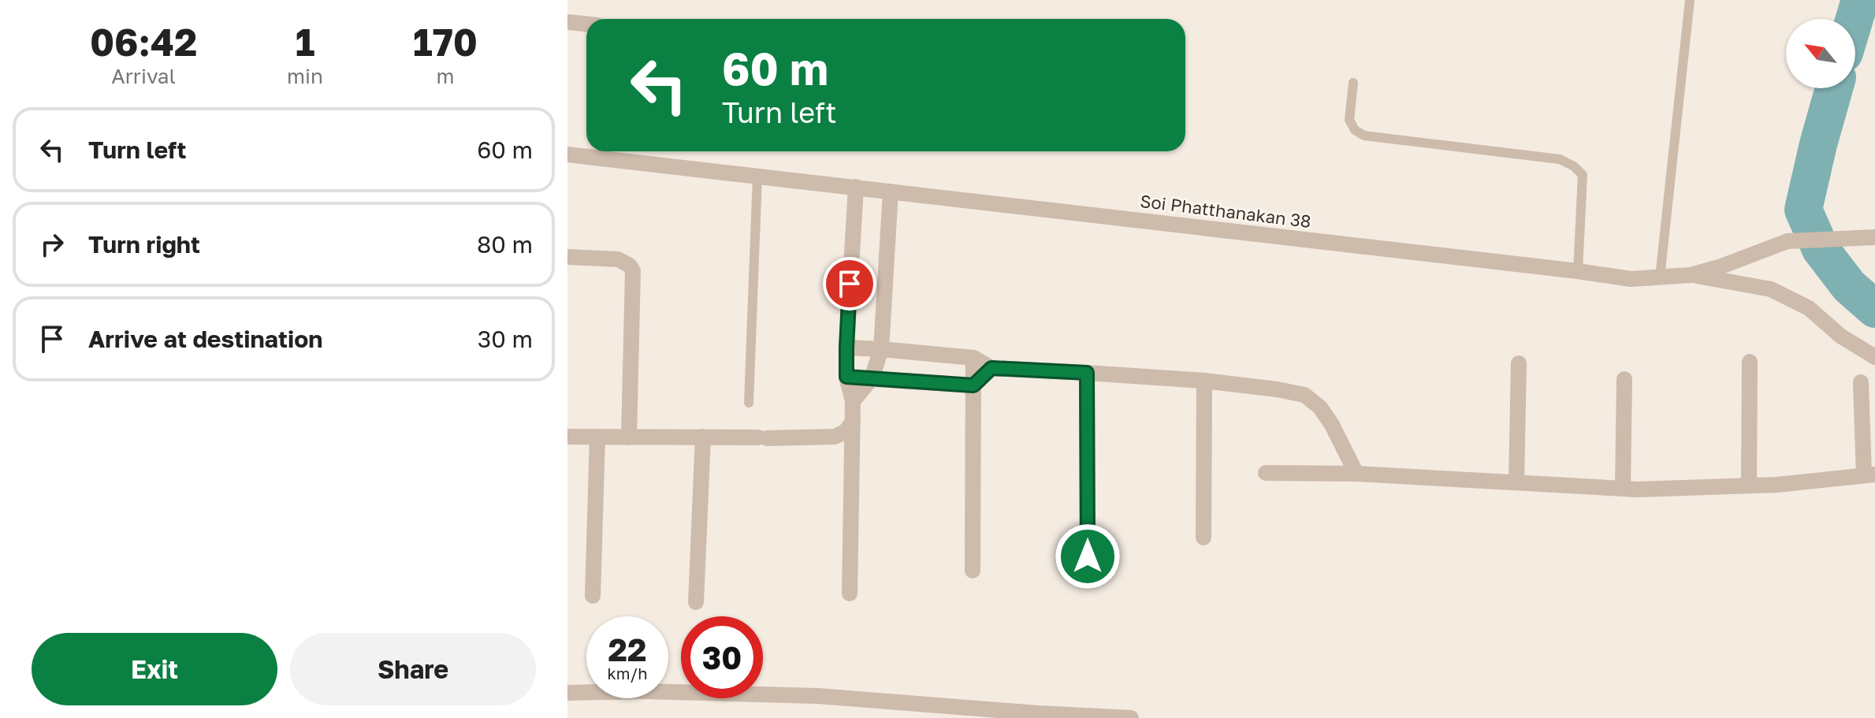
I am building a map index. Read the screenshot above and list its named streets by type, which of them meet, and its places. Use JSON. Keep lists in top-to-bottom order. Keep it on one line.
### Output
{"streets":{"street":["Soi Phatthanakan 38"]},"north":"top left","page":{"eta":["06:42","Arrival","1","min","170","m"],"turn":["60 m","Turn left"],"list":[{"name":"Turn left","value":"60 m"},{"name":"Turn right","value":"80 m"},{"name":"Arrive at destination","value":"30 m"}],"speed":"22 km/h","limit":"30","buttons":["Exit","Share"]}}
